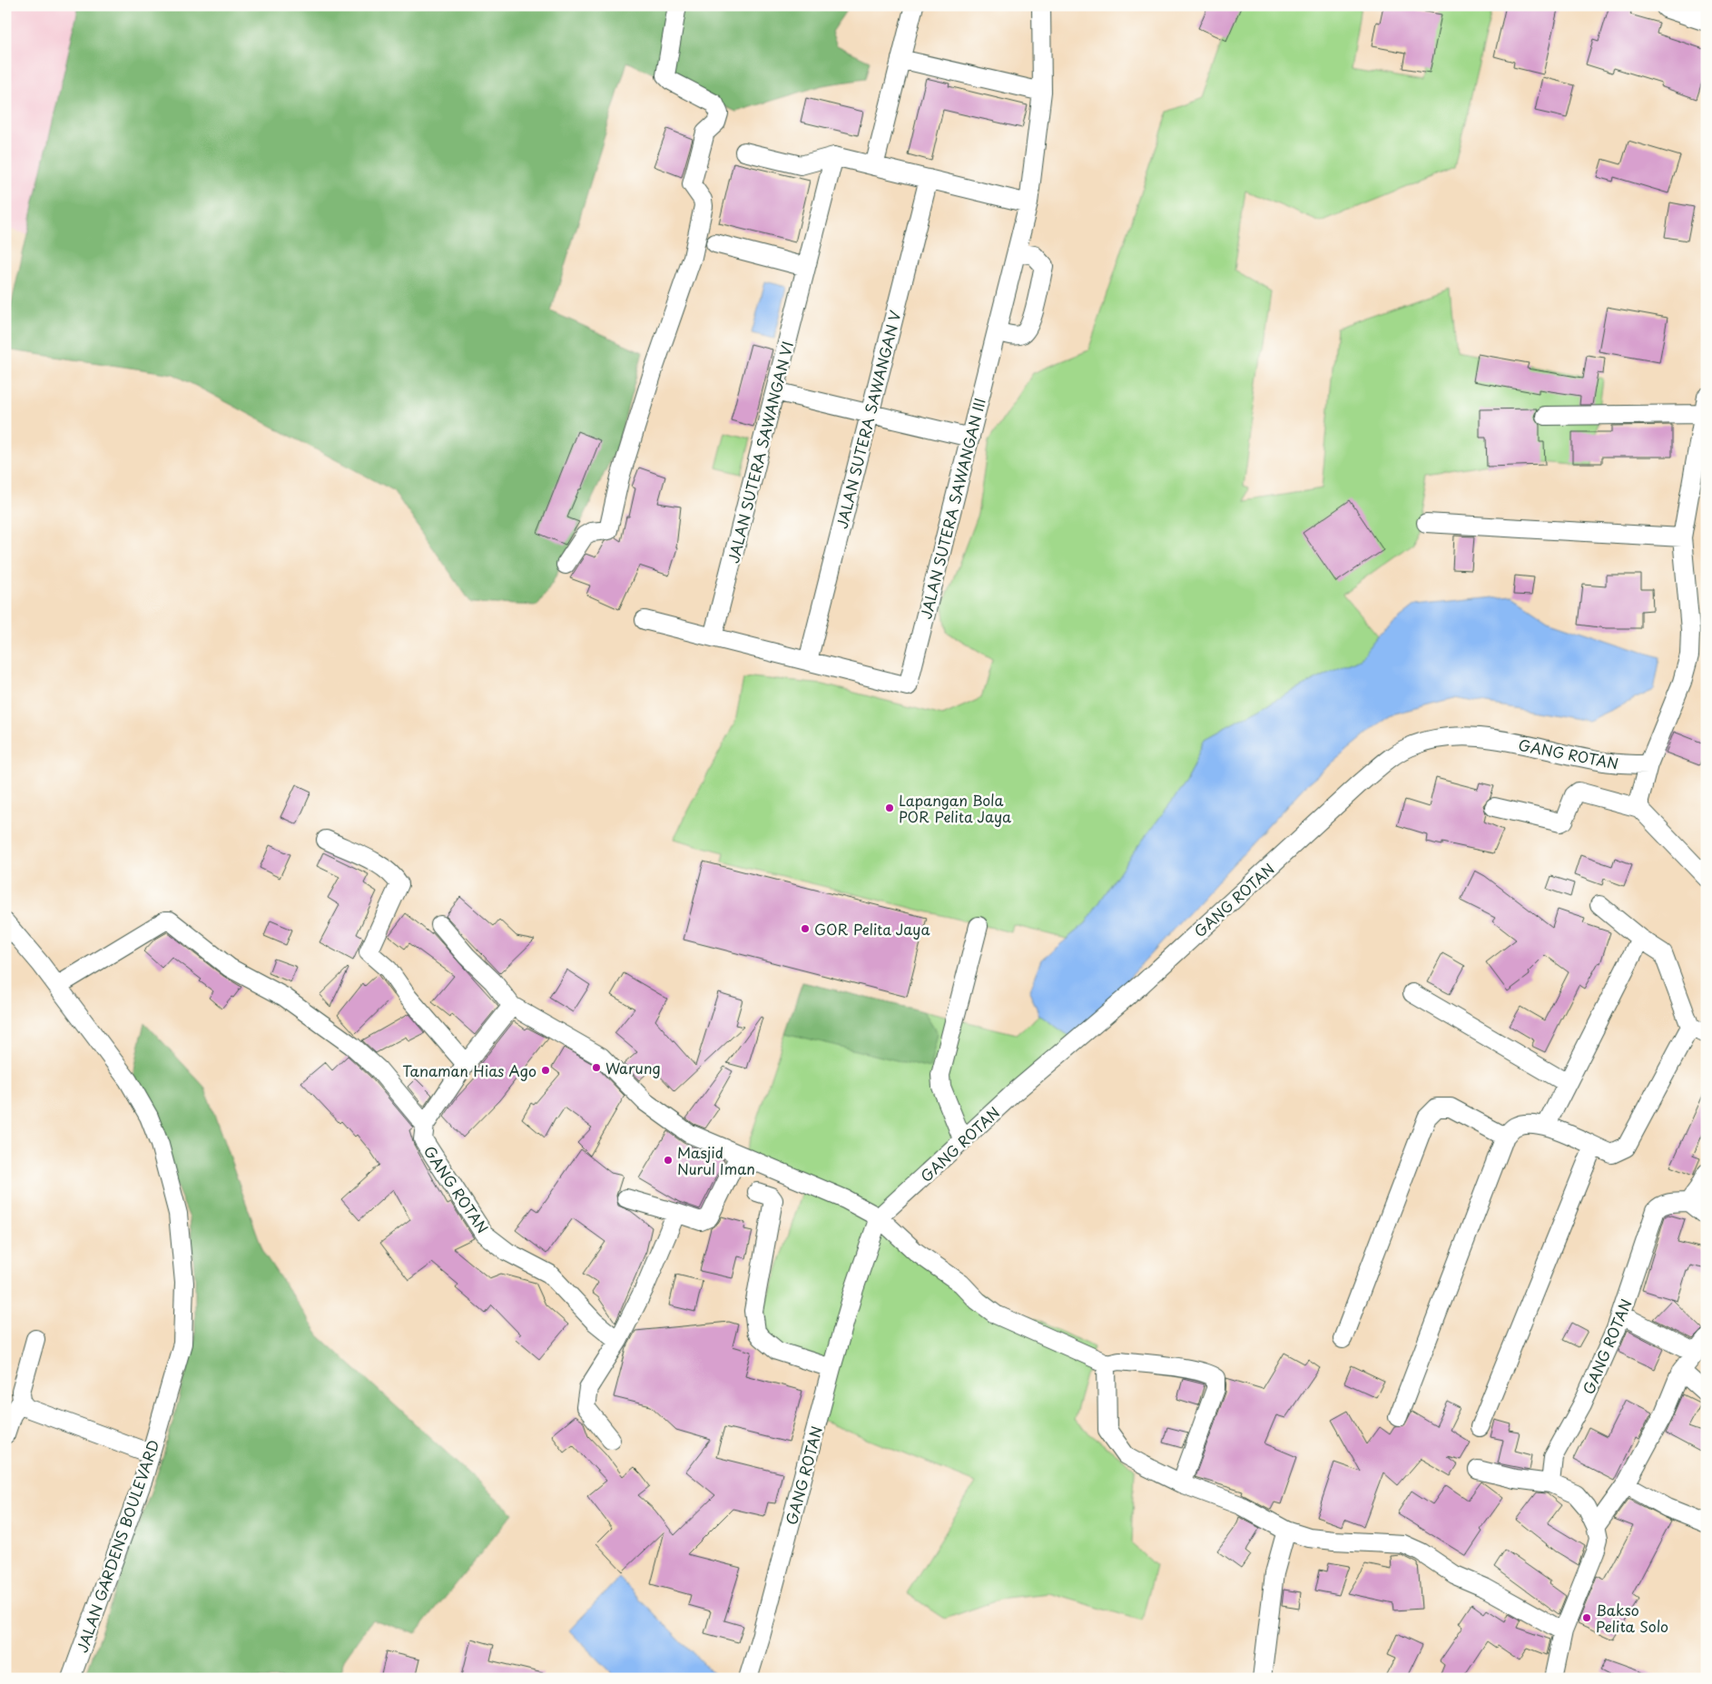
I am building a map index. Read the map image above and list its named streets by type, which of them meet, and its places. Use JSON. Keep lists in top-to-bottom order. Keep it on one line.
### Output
{"streets":{"street":["JALAN SUTERA SAWANGAN V","JALAN SUTERA SAWANGAN VI","JALAN SUTERA SAWANGAN III","GANG ROTAN","JALAN GARDENS BOULEVARD"]},"crossings":[["JALAN SUTERA SAWANGAN V","JALAN SUTERA SAWANGAN III"]],"places":["Lapangan Bola POR Pelita Jaya","GOR Pelita Jaya","Warung","Tanaman Hias Ago","Masjid Nurul Iman","Bakso Pelita Solo"]}
